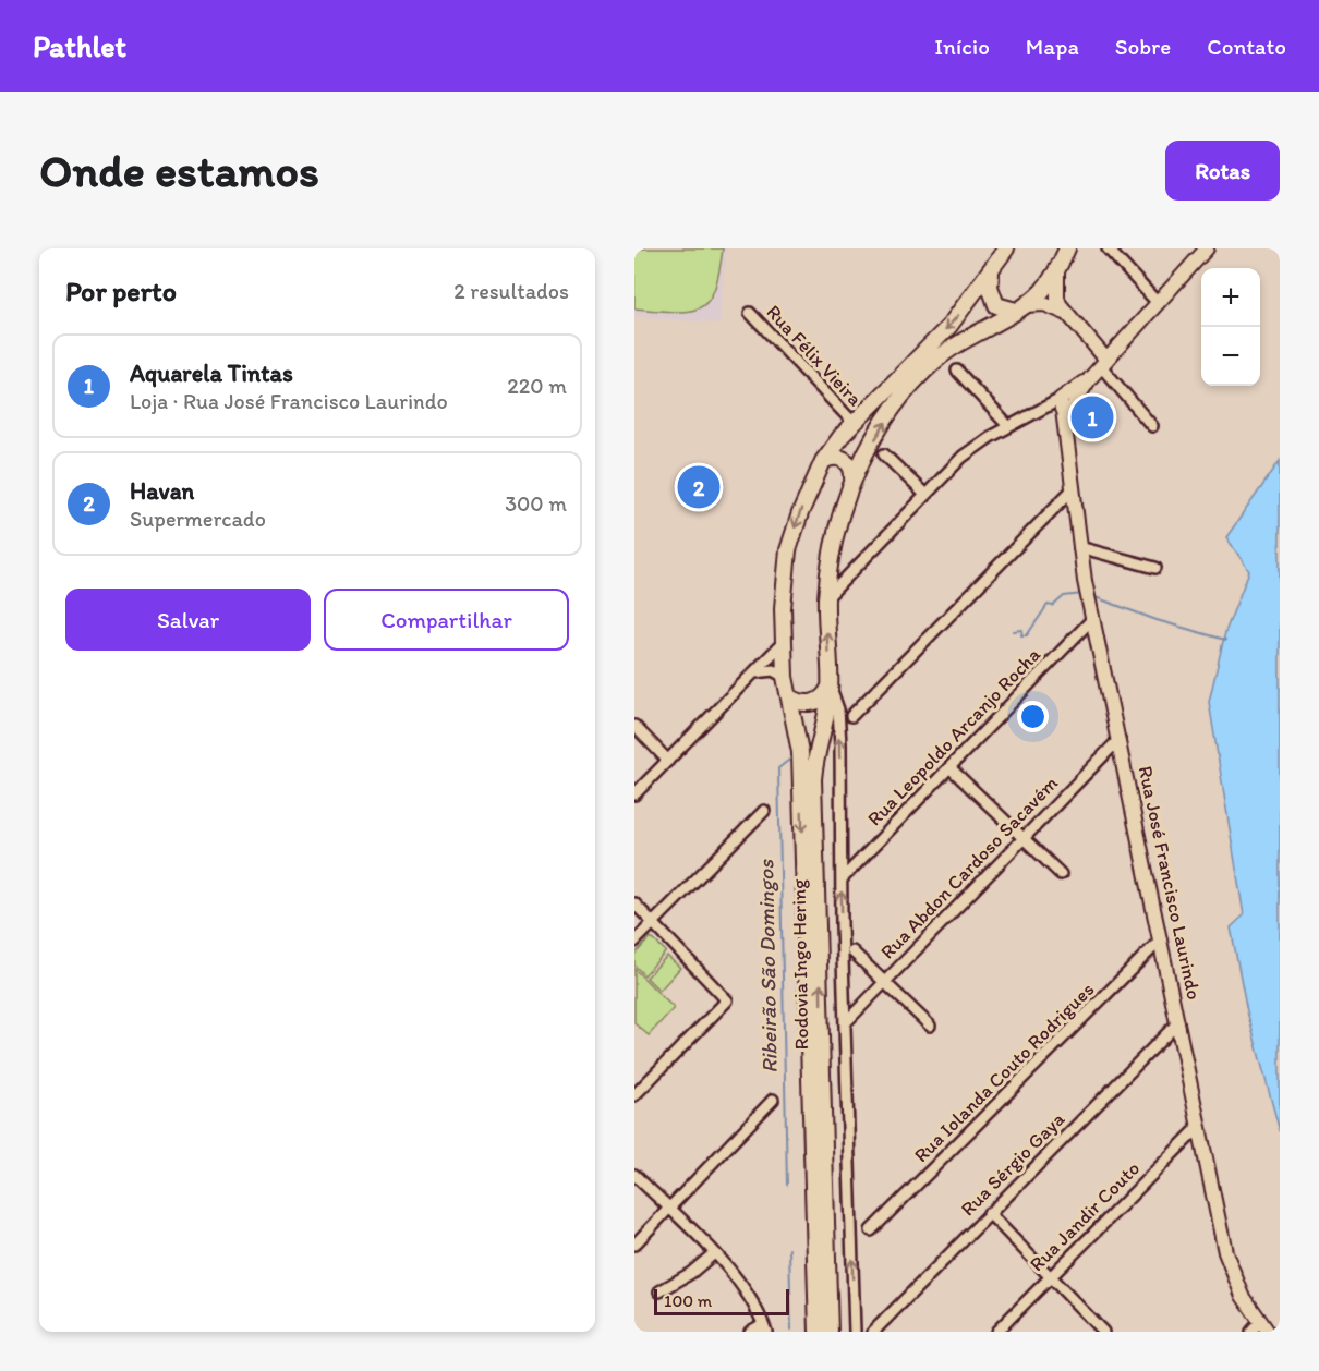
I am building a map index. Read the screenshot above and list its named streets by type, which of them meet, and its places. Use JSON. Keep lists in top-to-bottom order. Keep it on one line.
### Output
{"streets":{"highway":["Rodovia Ingo Hering"],"main road":["Rua José Francisco Laurindo"],"street":["Rua Félix Vieira","Rua Leopoldo Arcanjo Rocha","Rua Abdon Cardoso Sacavém","Rua Iolanda Couto Rodrigues","Rua Sérgio Gaya","Rua Jandir Couto"]},"crossings":[["Rua Félix Vieira","Rodovia Ingo Hering"],["Rua Leopoldo Arcanjo Rocha","Rua José Francisco Laurindo"],["Rua Abdon Cardoso Sacavém","Rua José Francisco Laurindo"],["Rua José Francisco Laurindo","Rua Iolanda Couto Rodrigues"],["Rua José Francisco Laurindo","Rua Sérgio Gaya"],["Rua José Francisco Laurindo","Rua Jandir Couto"]],"water":["Ribeirão São Domingos"],"scale_bar":"100 m","page":{"header":"Pathlet","nav":["Início","Mapa","Sobre","Contato"],"buttons":["Rotas",["Salvar","Compartilhar"]],"title":"Onde estamos","heading":["Por perto","2 resultados"],"map_buttons":["+","−"],"list":[{"mark":"1","name":"Aquarela Tintas","note":"Loja · Rua José Francisco Laurindo","value":"220 m"},{"mark":"2","name":"Havan","note":"Supermercado","value":"300 m"}],"pins":["1","2"],"scale":"100 m"}}
